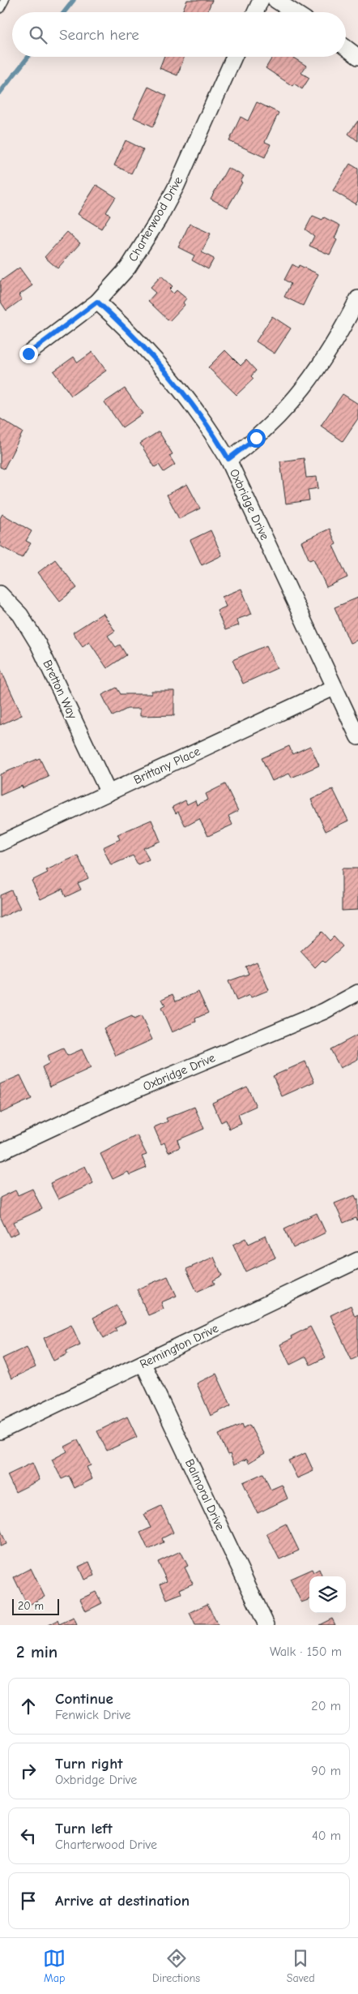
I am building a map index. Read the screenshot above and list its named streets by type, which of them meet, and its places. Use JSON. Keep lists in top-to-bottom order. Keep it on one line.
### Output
{"streets":{"street":["Charterwood Drive","Oxbridge Drive","Bretton Way","Brittany Place","Remington Drive","Balmoral Drive"]},"crossings":[["Charterwood Drive","Oxbridge Drive"],["Oxbridge Drive","Brittany Place"],["Bretton Way","Brittany Place"],["Remington Drive","Balmoral Drive"]],"scale_bar":"20 m","page":{"search":"Search here","scale":"20 m","heading":["2 min","Walk · 150 m"],"list":[["Continue","Fenwick Drive","20 m"],["Turn right","Oxbridge Drive","90 m"],["Turn left","Charterwood Drive","40 m"],"Arrive at destination"],"nav":["Map","Directions","Saved"]}}
